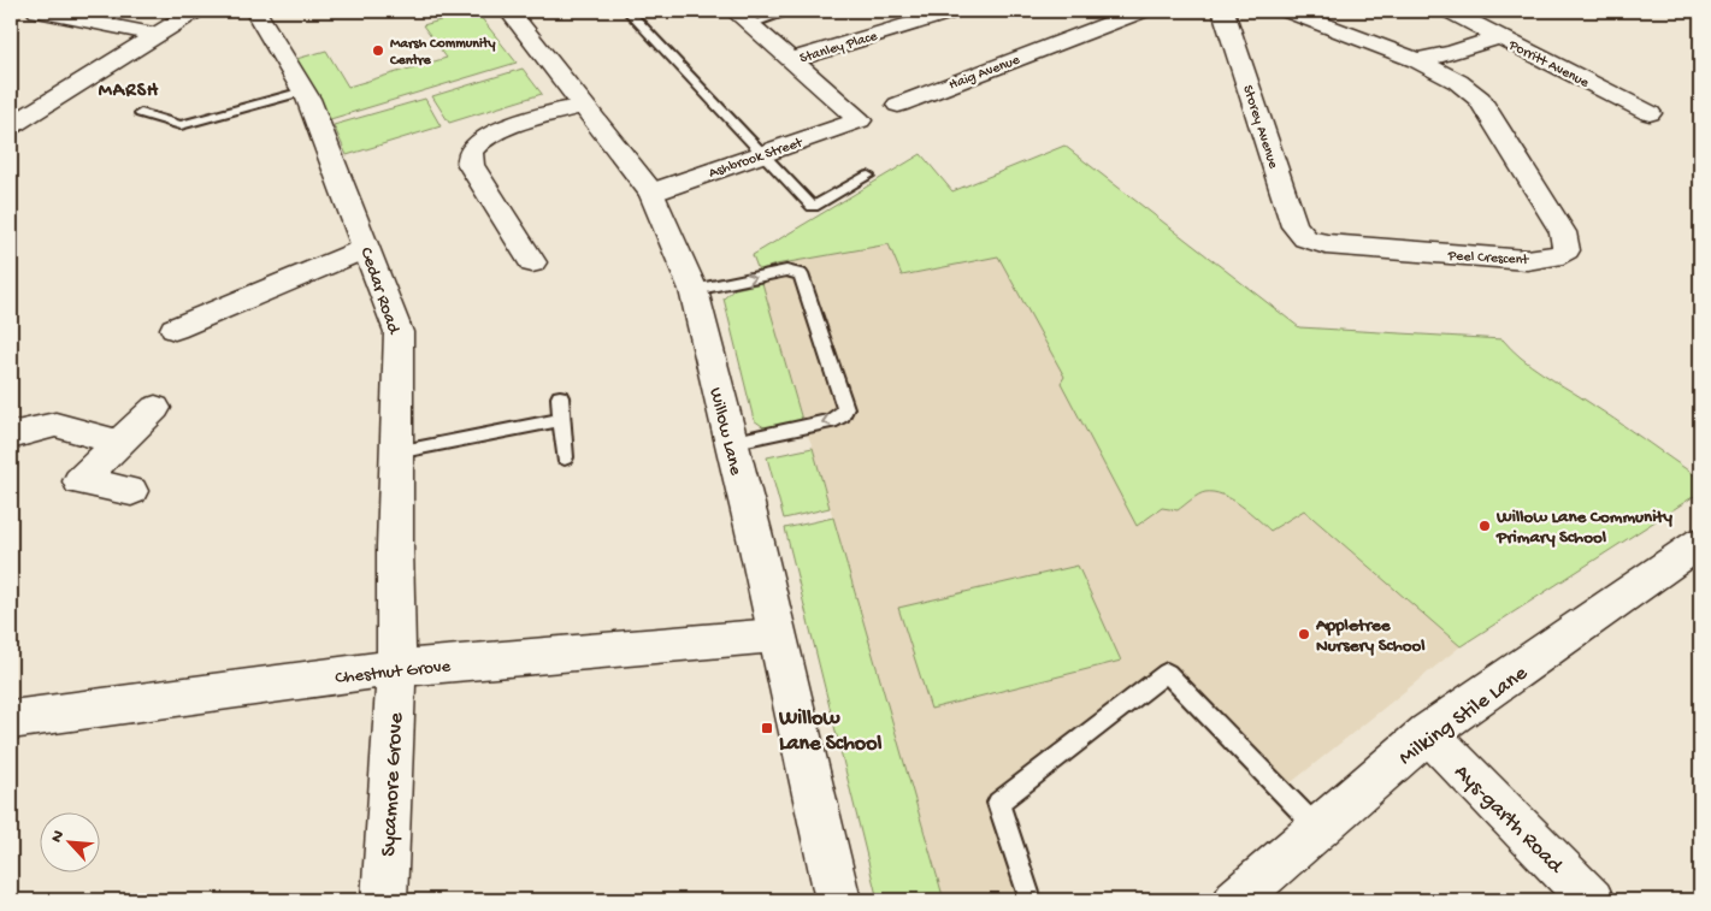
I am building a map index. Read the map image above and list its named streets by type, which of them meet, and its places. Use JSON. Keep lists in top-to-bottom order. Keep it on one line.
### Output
{"streets":{"street":["Stanley Place","Porritt Avenue","Haig Avenue","Storey Avenue","Ashbrook Street","Peel Crescent","Cedar Road","Willow Lane","Chestnut Grove","Milking Stile Lane","Sycamore Grove","Ays-garth Road"]},"crossings":[["Stanley Place","Ashbrook Street"],["Storey Avenue","Peel Crescent"],["Ashbrook Street","Willow Lane"],["Cedar Road","Chestnut Grove"],["Cedar Road","Sycamore Grove"],["Willow Lane","Chestnut Grove"],["Chestnut Grove","Sycamore Grove"],["Milking Stile Lane","Ays-garth Road"]],"districts":["MARSH"],"places":{"other":["Marsh Community Centre","Willow Lane Community Primary School","Appletree Nursery School"],"transit":["Willow Lane School"]},"north":"top left"}
